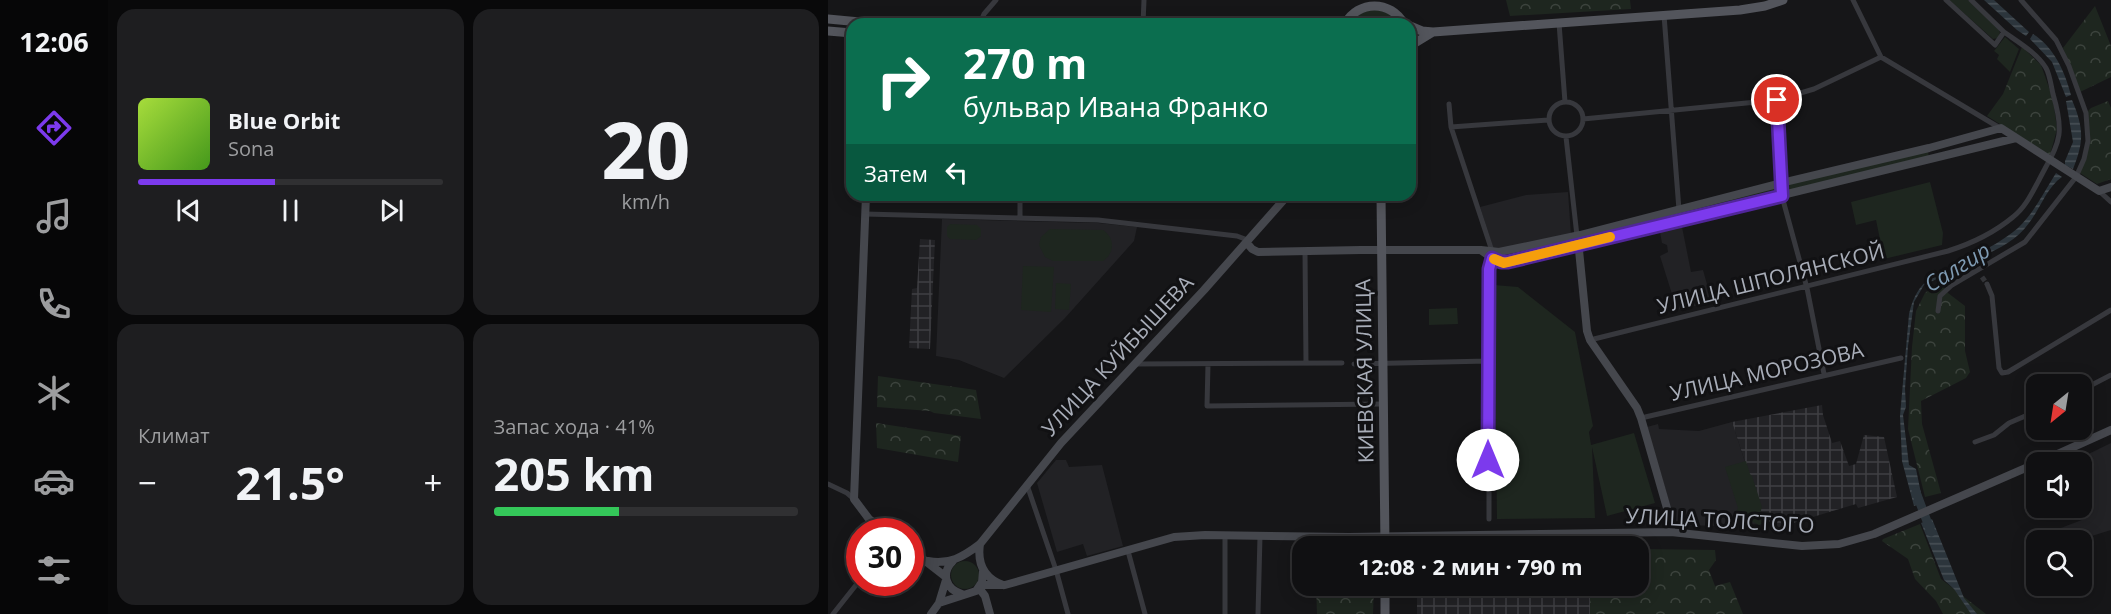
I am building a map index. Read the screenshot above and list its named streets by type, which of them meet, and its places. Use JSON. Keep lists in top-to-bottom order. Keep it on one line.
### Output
{"streets":{"main road":["УЛИЦА КУЙБЫШЕВА","КИЕВСКАЯ УЛИЦА","УЛИЦА ТОЛСТОГО"],"street":["УЛИЦА ШПОЛЯНСКОЙ","УЛИЦА МОРОЗОВА"]},"crossings":[["УЛИЦА КУЙБЫШЕВА","УЛИЦА ТОЛСТОГО"],["КИЕВСКАЯ УЛИЦА","УЛИЦА ТОЛСТОГО"]],"water":["Салгир"],"north":"bottom left","page":{"tabs":"12:06","tile":[["20","km/h"],"Климат",["Запас хода · 41%","205 km"]],"turn":["270 m","бульвар Ивана Франко"],"song":["Blue Orbit","Sona"],"then":"Затем","heat":["−","21.5°","+"],"limit":"30","trip":"12:08 · 2 мин · 790 m"}}
